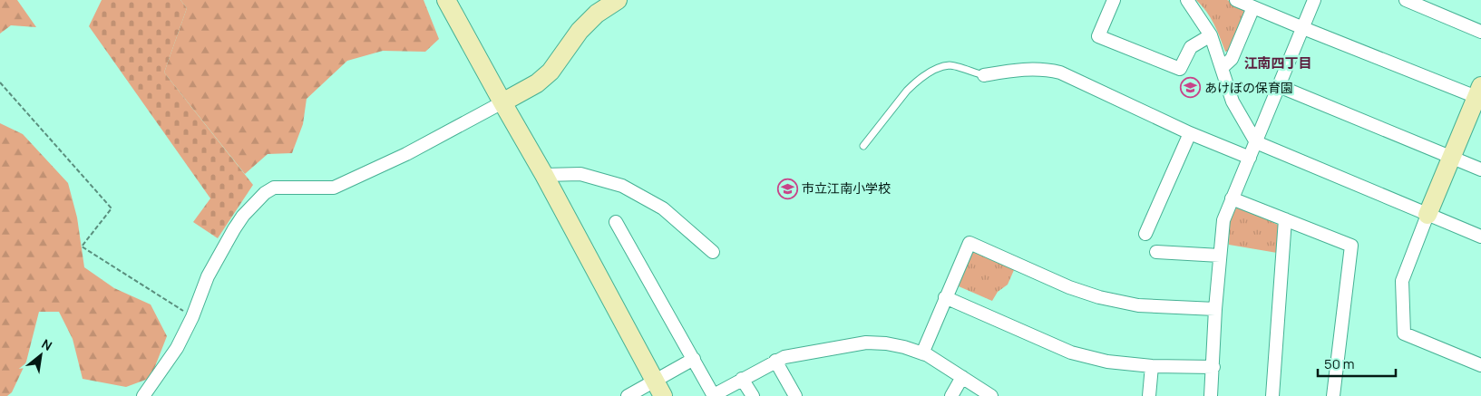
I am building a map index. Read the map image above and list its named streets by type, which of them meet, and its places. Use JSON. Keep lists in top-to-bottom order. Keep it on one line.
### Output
{"districts":["江南四丁目"],"places":{"school or university":["あけぼの保育園","市立江南小学校"]},"scale_bar":"50 m","north":"top right"}
